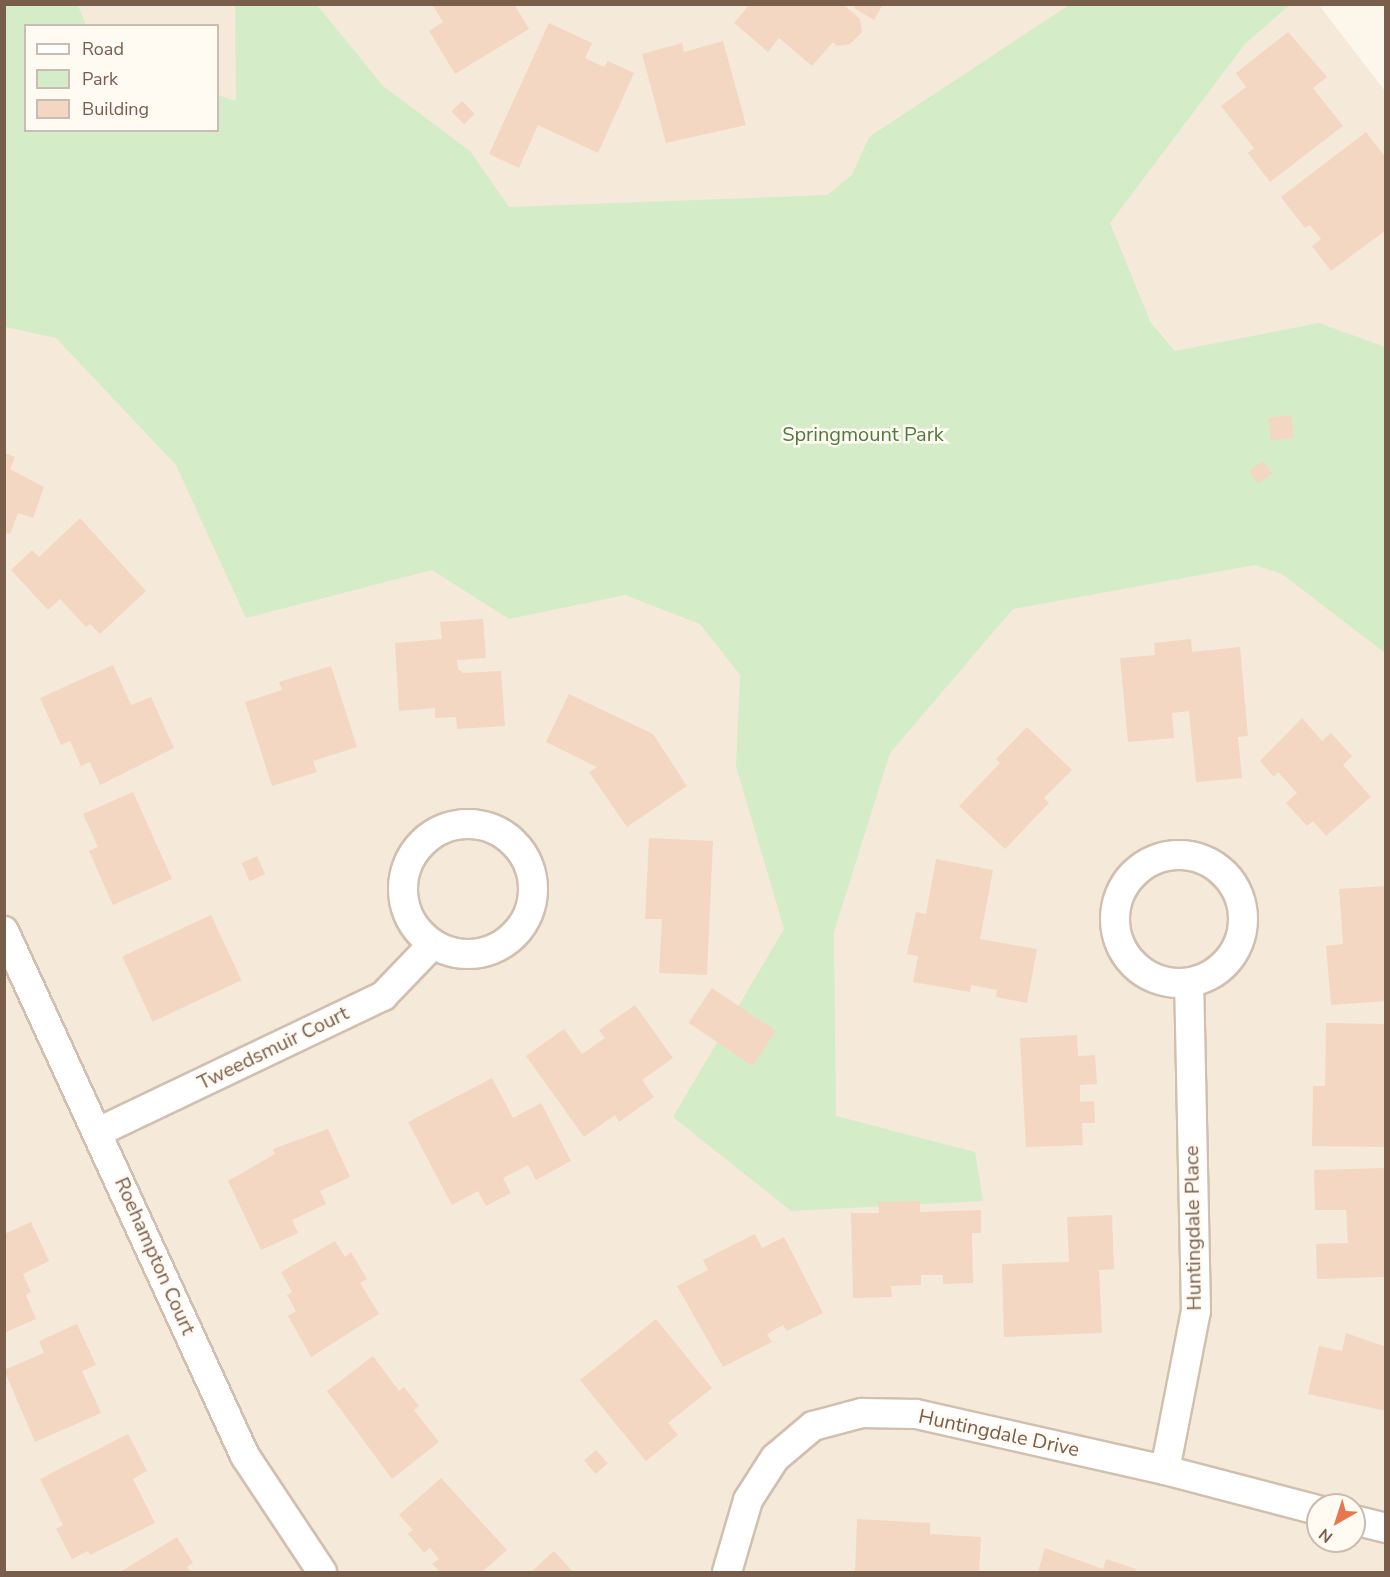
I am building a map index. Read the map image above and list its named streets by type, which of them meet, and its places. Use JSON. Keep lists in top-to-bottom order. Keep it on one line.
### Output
{"streets":{"street":["Tweedsmuir Court","Huntingdale Place","Roehampton Court","Huntingdale Drive"]},"crossings":[["Tweedsmuir Court","Roehampton Court"],["Huntingdale Place","Huntingdale Drive"]],"parks":["Springmount Park"],"legend":["Road","Park","Building"],"north":"bottom left"}
